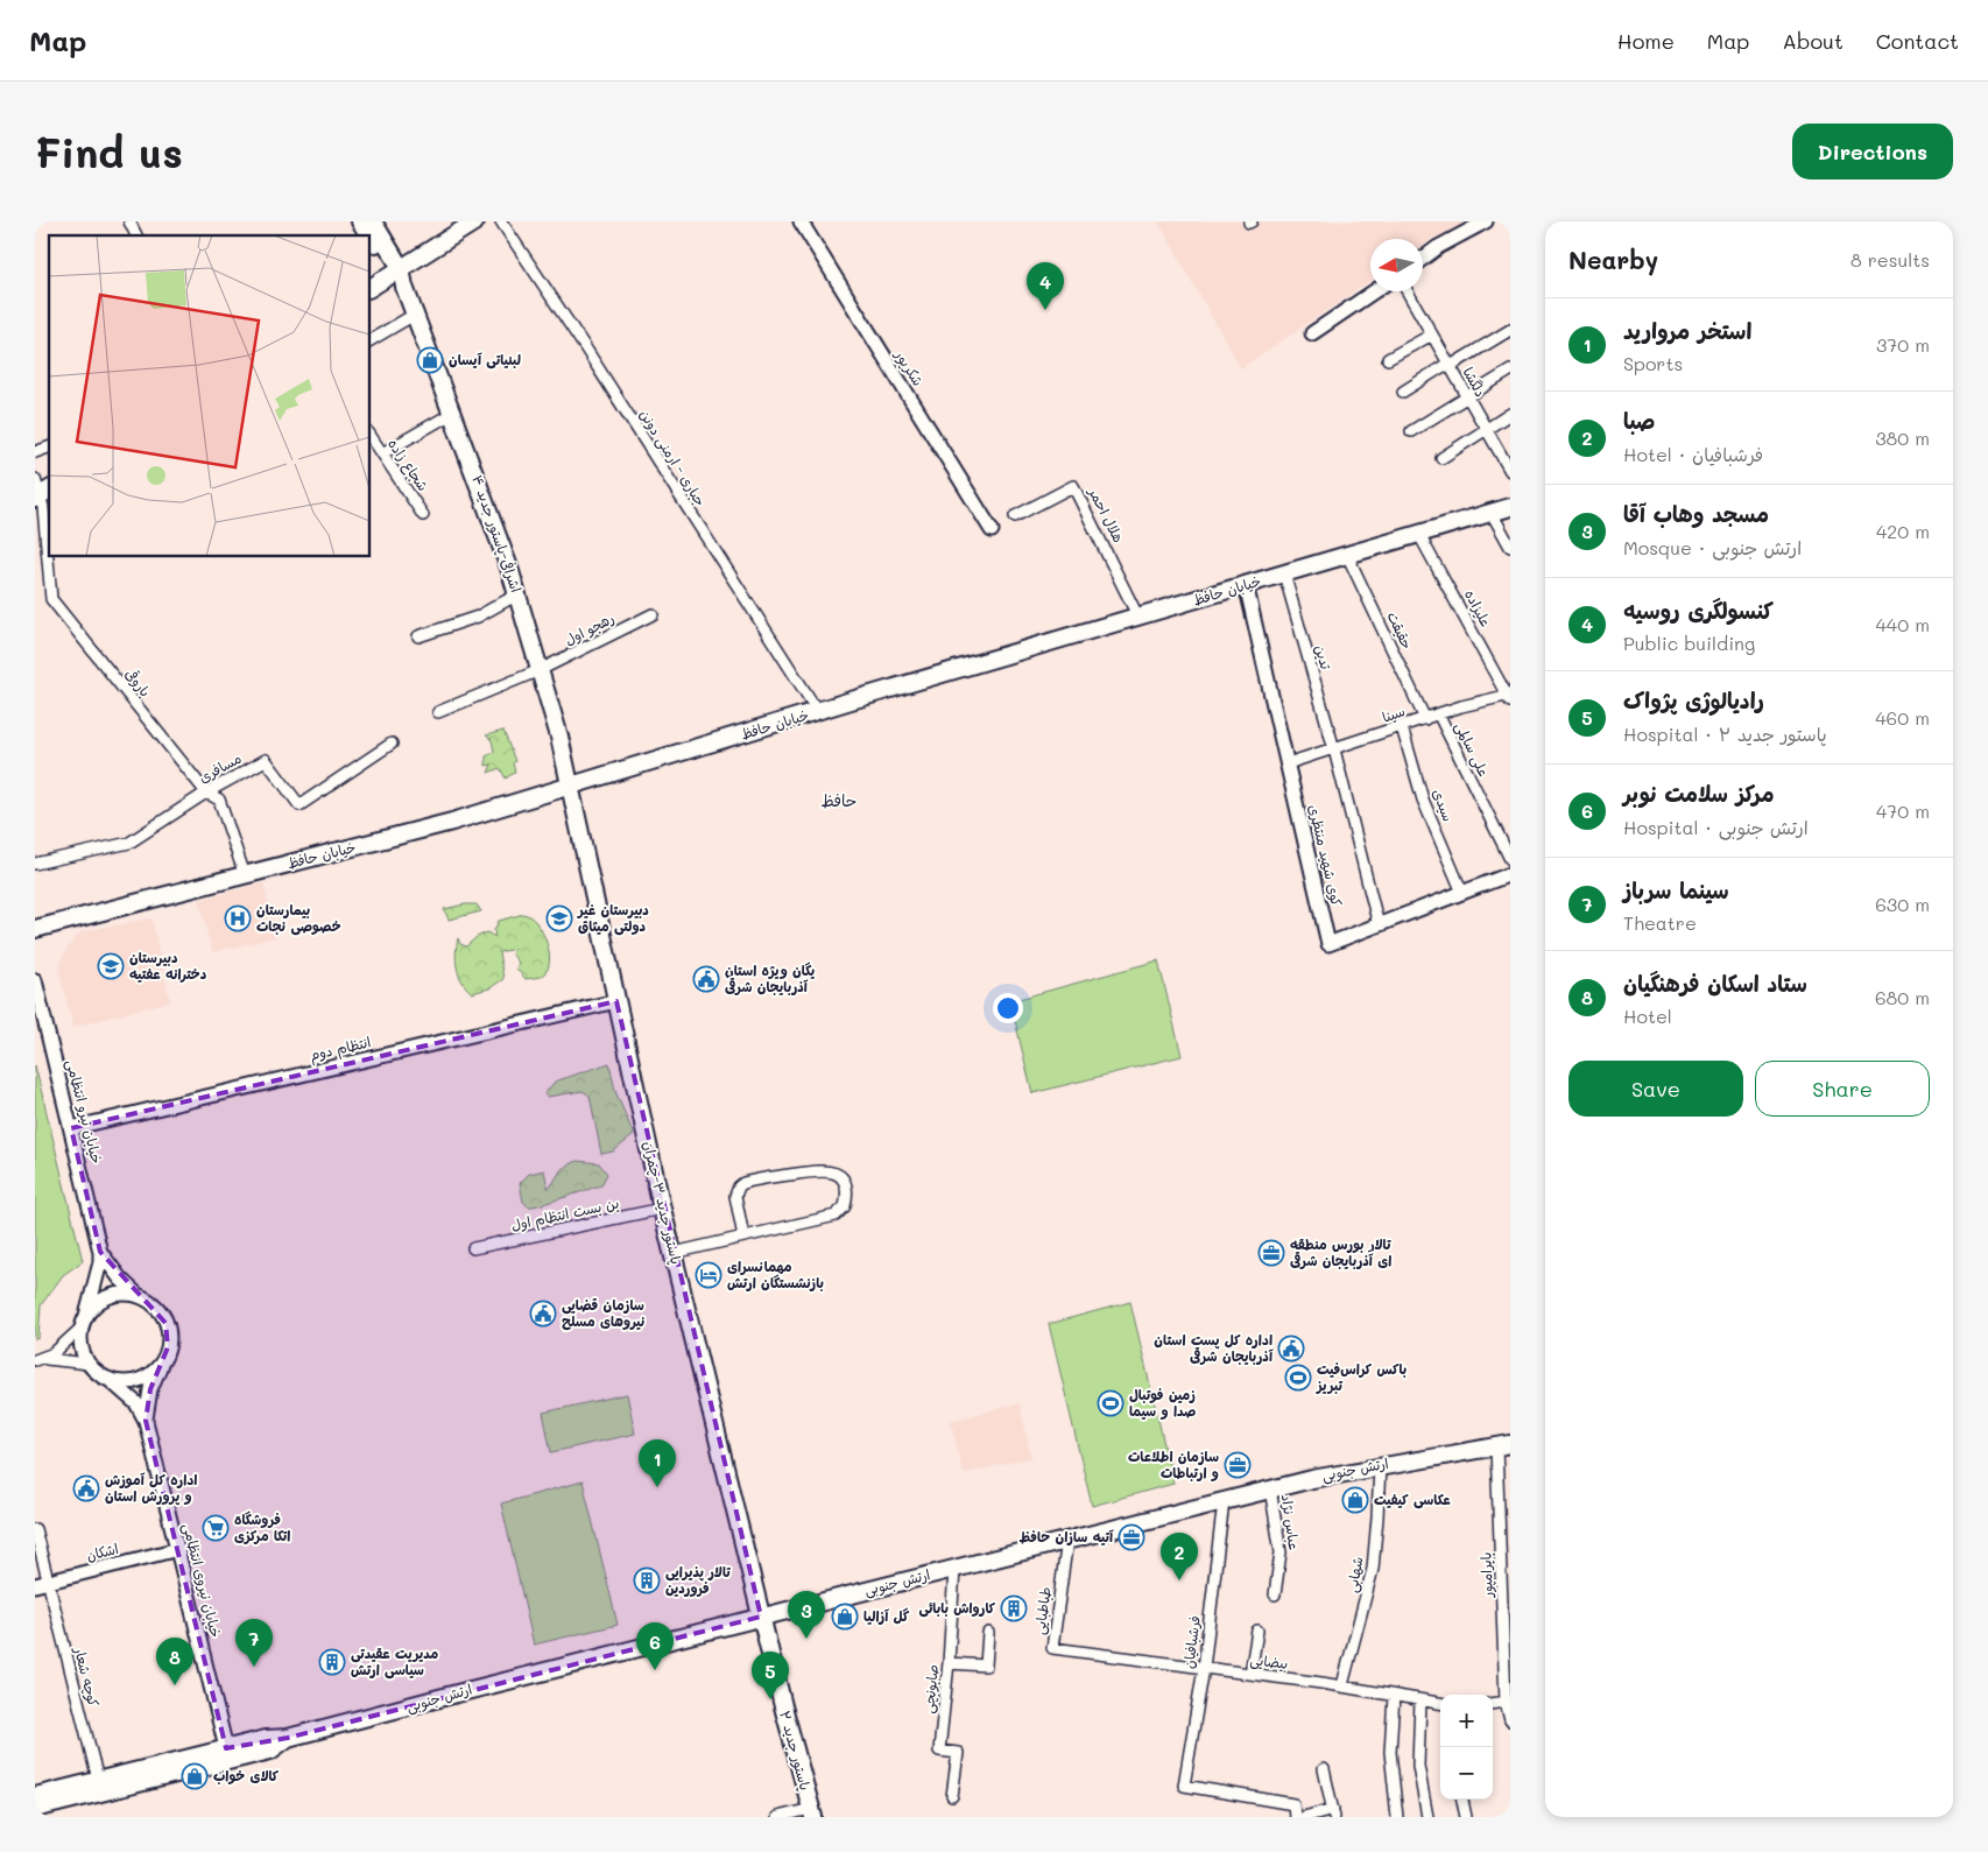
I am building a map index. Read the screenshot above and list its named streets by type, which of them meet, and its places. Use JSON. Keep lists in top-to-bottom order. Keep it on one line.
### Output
{"streets":{"main road":["اشرافی-پاستور جدید ۴","خیابان حافظ","پاستور جدید ۳-چمران","ارتش جنوبی","پاستور جدید ۲"],"street":["شکرپور","دلگشا","جباری - ارمنی دونن","شجاع زاده","هلال احمر","علیزاده","رهجو اول","حقیقت","تدین","باروقی","سینا","علی سالمی","مسافری","سیدی","کوی شهید منتظری","انتظام دوم","خیابان نیرو انتظامی","بن بست انتظام اول","عباس نژاد","اشکان","شهابی","بایرامپور","خیابان نیروی انتظامی","طباطبایی","فرشبافیان","بیضایی","کوچه شعار","صابونچی"]},"crossings":[["جباری - ارمنی دونن","خیابان حافظ"],["هلال احمر","خیابان حافظ"],["اشرافی-پاستور جدید ۴","خیابان حافظ"],["اشرافی-پاستور جدید ۴","رهجو اول"],["اشرافی-پاستور جدید ۴","پاستور جدید ۳-چمران"],["خیابان حافظ","علیزاده"],["خیابان حافظ","حقیقت"],["خیابان حافظ","تدین"],["خیابان حافظ","باروقی"],["خیابان حافظ","کوی شهید منتظری"],["خیابان حافظ","پاستور جدید ۳-چمران"],["علیزاده","سینا"],["حقیقت","سینا"],["تدین","سینا"],["باروقی","مسافری"],["سینا","علی سالمی"],["سینا","سیدی"],["سینا","کوی شهید منتظری"],["سیدی","کوی شهید منتظری"],["انتظام دوم","خیابان نیرو انتظامی"],["انتظام دوم","پاستور جدید ۳-چمران"],["خیابان نیرو انتظامی","خیابان نیروی انتظامی"],["پاستور جدید ۳-چمران","بن بست انتظام اول"],["پاستور جدید ۳-چمران","ارتش جنوبی"],["پاستور جدید ۳-چمران","پاستور جدید ۲"],["ارتش جنوبی","عباس نژاد"],["ارتش جنوبی","شهابی"],["ارتش جنوبی","بایرامپور"],["ارتش جنوبی","خیابان نیروی انتظامی"],["ارتش جنوبی","طباطبایی"],["ارتش جنوبی","فرشبافیان"],["ارتش جنوبی","کوچه شعار"],["ارتش جنوبی","صابونچی"],["ارتش جنوبی","پاستور جدید ۲"],["اشکان","خیابان نیروی انتظامی"],["اشکان","کوچه شعار"],["شهابی","بیضایی"],["طباطبایی","بیضایی"],["فرشبافیان","بیضایی"]],"districts":["حافظ"],"places":{"shop":["لبنیاتی آیسان","عکاسی کیفیت","گل آزالیا","کالای خواب"],"hospital":["بیمارستان خصوصی نجات"],"school or university":["دبیرستان غیر دولتی میثاق","دبیرستان دخترانه عفتیه"],"public building":["یگان ویژه استان آذربایجان شرقی","سازمان قضایی نیروهای مسلح","اداره کل پست استان آذربایجان شرقی","اداره کل آموزش و پرورش استان"],"office":["تالار بورس منطقه ای آذربایجان شرقی","سازمان اطلاعات و ارتباطات","آتیه سازان حافظ"],"hotel":["مهمانسرای بازنشستگان ارتش"],"sports":["باکس کراس‌فیت تبریز","زمین فوتبال صدا و سیما"],"supermarket":["فروشگاه اتکا مرکزی"],"building":["تالار پذیرایی فروردین","کارواش بابائی","مدیریت عقیدتی سیاسی ارتش"]},"north":"left","page":{"header":"Map","nav":["Home","Map","About","Contact"],"buttons":["Directions",["Save","Share"]],"title":"Find us","heading":["Nearby","8 results"],"pins":["4","1","2","3","7","6","8","5"],"list":[{"mark":"1","name":"استخر مروارید","note":"Sports","value":"370 m"},{"mark":"2","name":"صبا","note":"Hotel · فرشبافیان","value":"380 m"},{"mark":"3","name":"مسجد وهاب آقا","note":"Mosque · ارتش جنوبی","value":"420 m"},{"mark":"4","name":"کنسولگری روسیه","note":"Public building","value":"440 m"},{"mark":"5","name":"رادیالوژی پژواک","note":"Hospital · پاستور جدید ۲","value":"460 m"},{"mark":"6","name":"مرکز سلامت نوبر","note":"Hospital · ارتش جنوبی","value":"470 m"},{"mark":"7","name":"سینما سرباز","note":"Theatre","value":"630 m"},{"mark":"8","name":"ستاد اسکان فرهنگیان","note":"Hotel","value":"680 m"}],"map_buttons":["+","−"]}}
